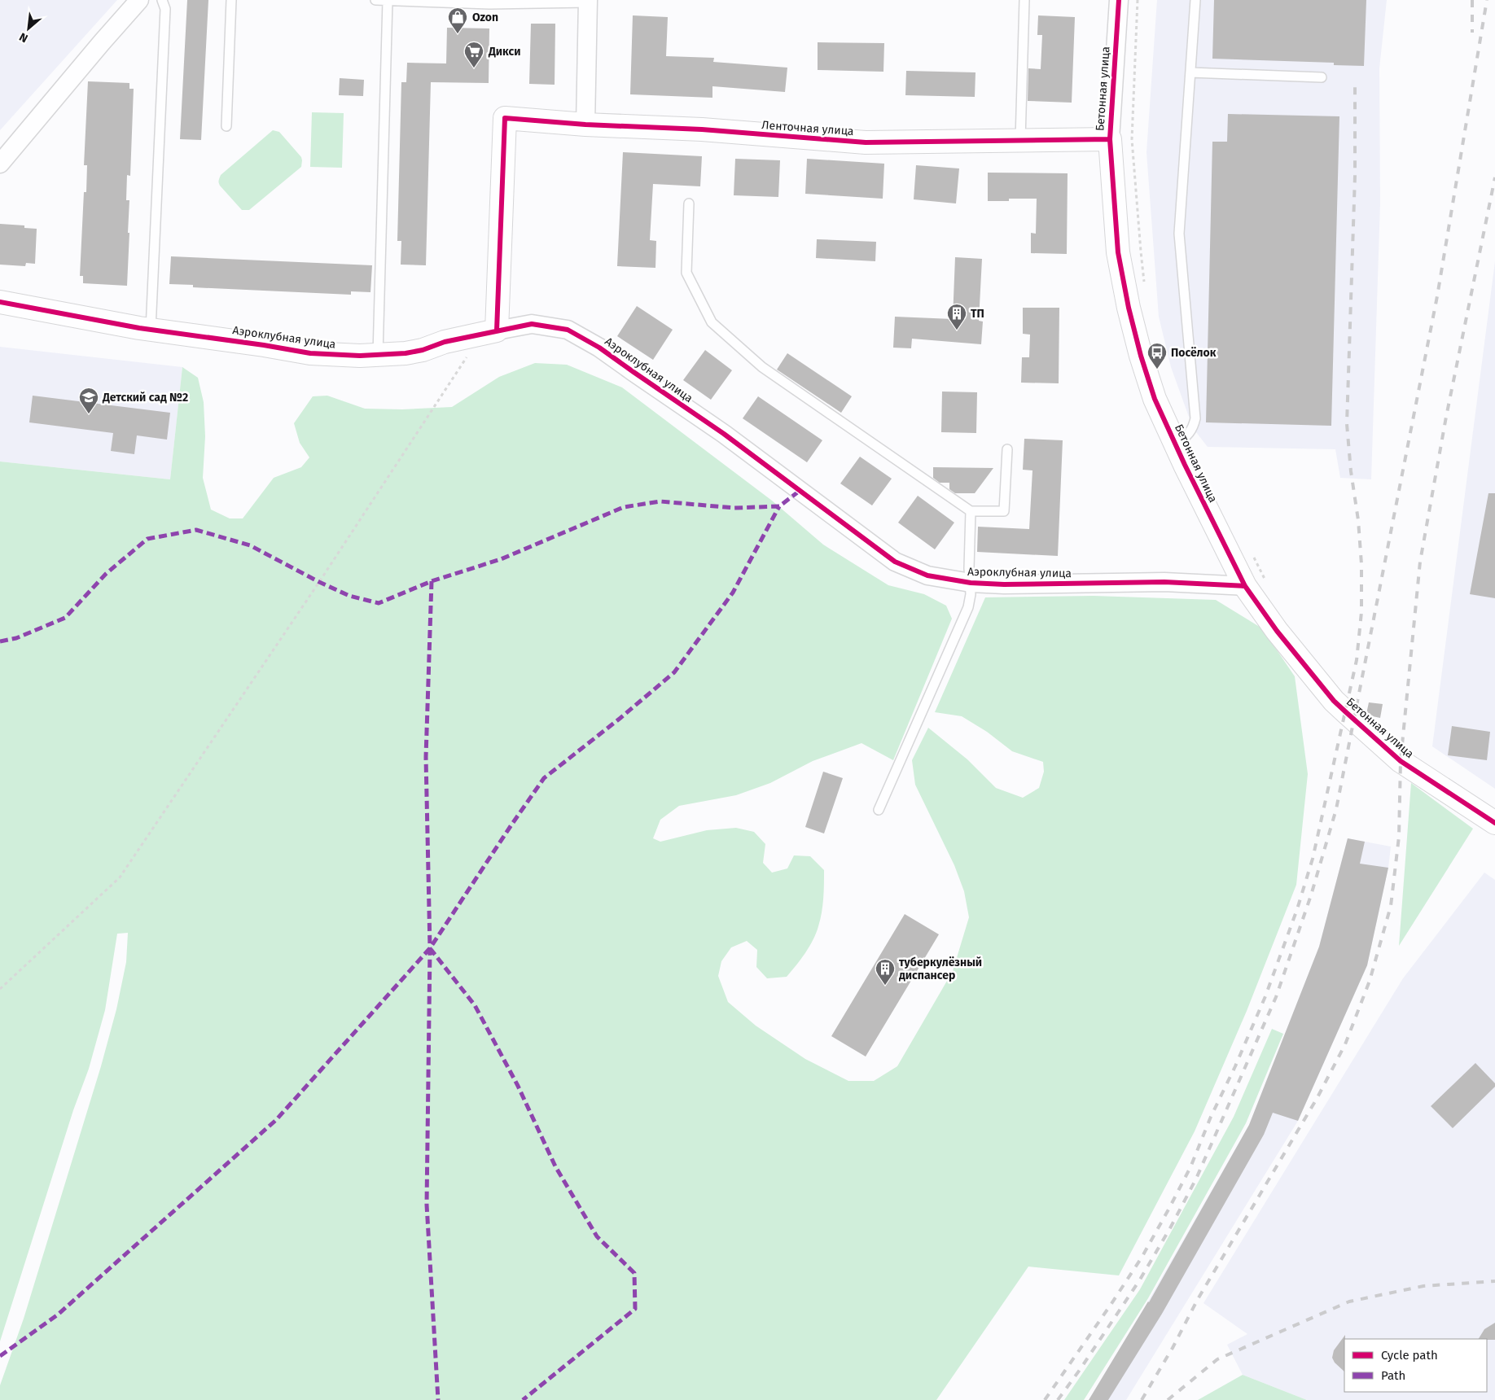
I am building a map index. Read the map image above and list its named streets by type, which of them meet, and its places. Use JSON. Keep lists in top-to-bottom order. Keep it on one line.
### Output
{"streets":{"street":["Бетонная улица","Ленточная улица","Аэроклубная улица"]},"crossings":[["Бетонная улица","Ленточная улица"],["Бетонная улица","Аэроклубная улица"],["Ленточная улица","Аэроклубная улица"]],"places":{"shop":["Ozon"],"supermarket":["Дикси"],"building":["ТП","туберкулёзный диспансер"],"bus stop":["Посёлок"],"school or university":["Детский сад №2"]},"legend":["Cycle path","Path"],"north":"bottom left"}
